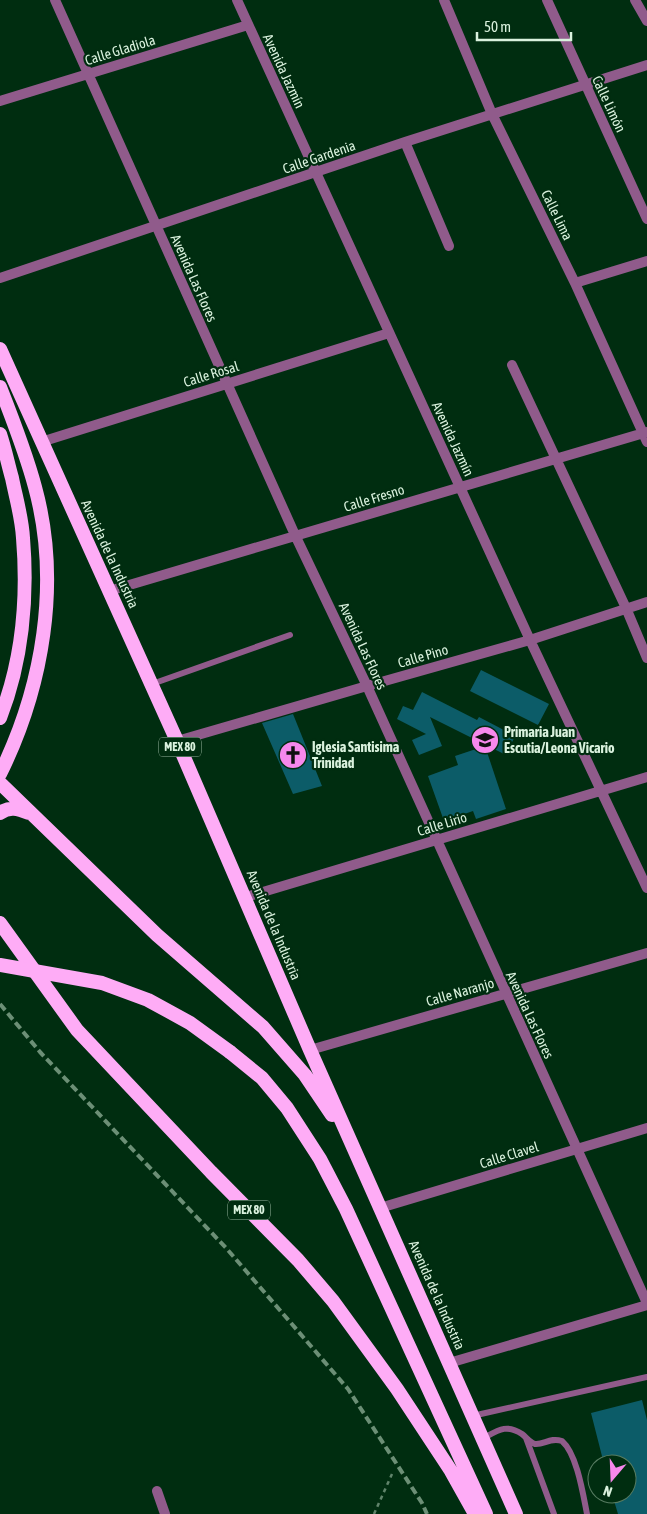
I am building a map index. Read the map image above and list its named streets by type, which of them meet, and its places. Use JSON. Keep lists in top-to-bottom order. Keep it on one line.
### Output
{"streets":{"highway":["Avenida de la Industria","MEX 80"],"street":["Calle Gladiola","Avenida Jazmín","Calle Limón","Calle Gardenia","Calle Lima","Avenida Las Flores","Calle Rosal","Calle Fresno","Calle Pino","Calle Lirio","Calle Naranjo","Calle Clavel"]},"crossings":[["Calle Gladiola","Avenida Jazmín"],["Calle Gladiola","Avenida Las Flores"],["Avenida Jazmín","Calle Gardenia"],["Avenida Jazmín","Calle Rosal"],["Avenida Jazmín","Calle Fresno"],["Avenida Jazmín","Calle Pino"],["Avenida Jazmín","Calle Lirio"],["Calle Limón","Calle Gardenia"],["Calle Gardenia","Calle Lima"],["Calle Gardenia","Avenida Las Flores"],["Calle Lima","Calle Fresno"],["Avenida Las Flores","Calle Rosal"],["Avenida Las Flores","Calle Fresno"],["Avenida Las Flores","Calle Pino"],["Avenida Las Flores","Calle Lirio"],["Avenida Las Flores","Calle Naranjo"],["Avenida Las Flores","Calle Clavel"],["Calle Rosal","Avenida de la Industria"],["Calle Fresno","Avenida de la Industria"],["Avenida de la Industria","Calle Pino"],["Avenida de la Industria","Calle Lirio"],["Avenida de la Industria","Calle Naranjo"],["Avenida de la Industria","Calle Clavel"]],"places":{"school or university":["Primaria Juan Escutia/Leona Vicario"],"church":["Iglesia Santisima Trinidad"]},"scale_bar":"50 m","north":"bottom"}
